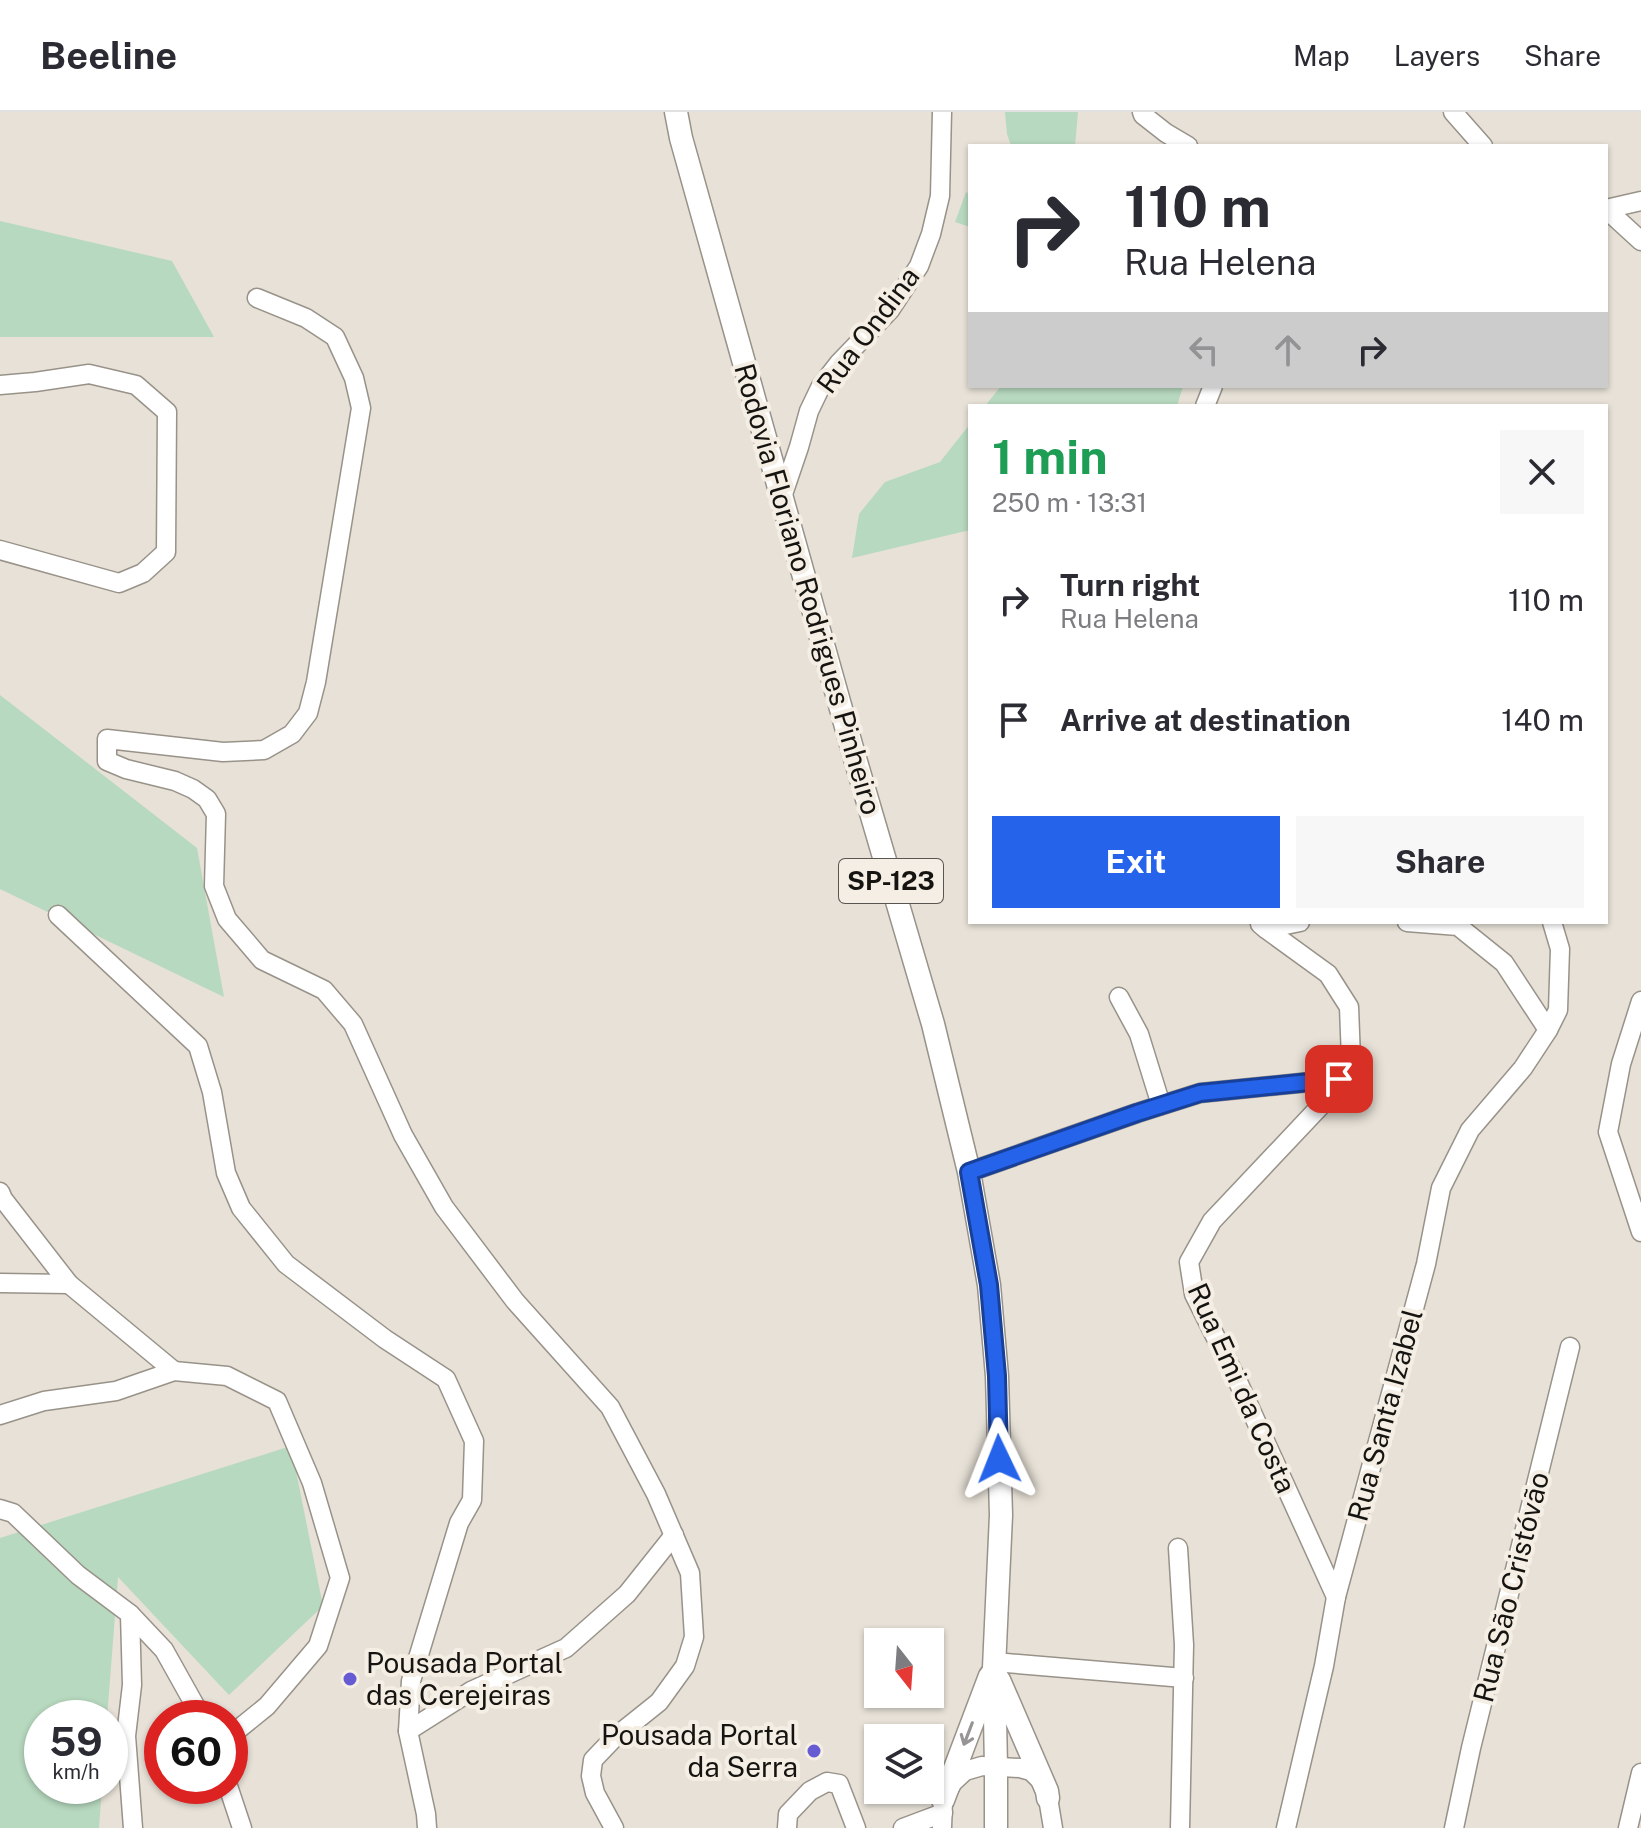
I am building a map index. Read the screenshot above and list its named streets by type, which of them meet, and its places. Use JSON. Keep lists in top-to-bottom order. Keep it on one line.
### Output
{"streets":{"main road":["Rodovia Floriano Rodrigues Pinheiro","SP-123"],"street":["Rua Ondina","Rua Emi da Costa","Rua Santa Izabel","Rua São Cristóvão"]},"crossings":[["Rua Ondina","Rodovia Floriano Rodrigues Pinheiro"],["Rua Emi da Costa","Rua Santa Izabel"]],"places":["Pousada Portal das Cerejeiras","Pousada Portal da Serra"],"north":"bottom","page":{"header":"Beeline","nav":["Map","Layers","Share"],"turn":["110 m","Rua Helena"],"heading":["1 min","250 m · 13:31"],"list":[{"name":"Turn right","note":"Rua Helena","value":"110 m"},{"name":"Arrive at destination","value":"140 m"}],"buttons":["Exit","Share"],"speed":"59 km/h","limit":"60"}}
